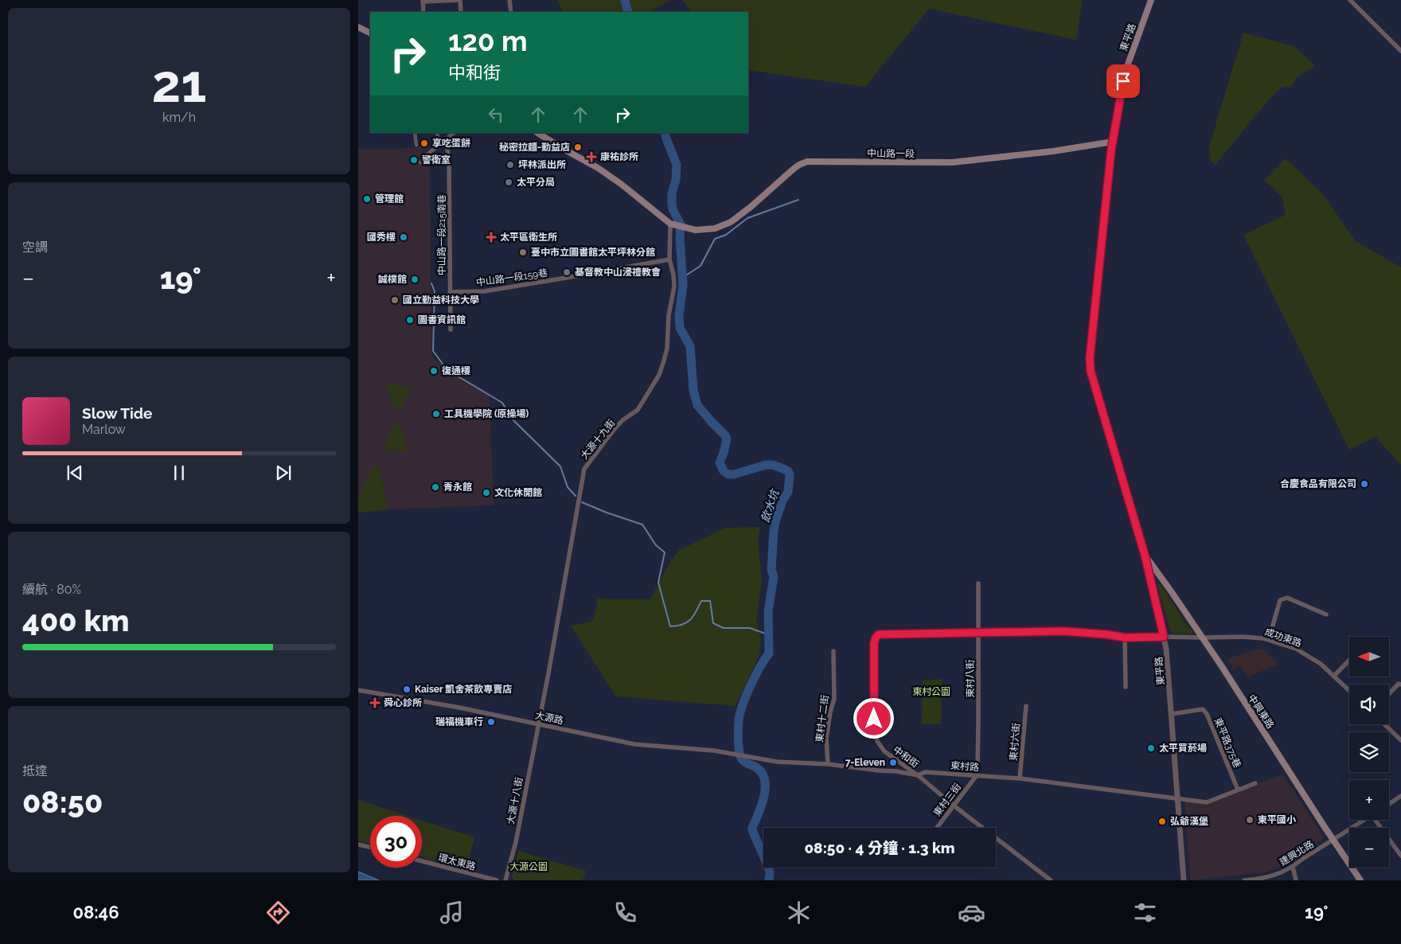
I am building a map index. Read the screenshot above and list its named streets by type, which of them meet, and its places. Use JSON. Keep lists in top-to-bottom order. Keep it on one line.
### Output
{"streets":{"main road":["東平路","中山路一段","中興東路"],"street":["中山路一段215南巷","中山路一段159巷","大源十九街","成功東路","東村八街","大源路","東村十二街","東村六街","東平路375巷","中和街","東村路","東村三街","大源十八街","建興北路","環太東路"]},"crossings":[["東平路","中山路一段"],["東平路","成功東路"],["東平路","中興東路"],["東平路","東平路375巷"],["東平路","中和街"],["東平路","東村路"],["中山路一段","大源十九街"],["中山路一段215南巷","中山路一段159巷"],["中山路一段159巷","大源十九街"],["大源十九街","大源路"],["大源十九街","大源十八街"],["成功東路","中興東路"],["成功東路","中和街"],["東村八街","中和街"],["東村八街","東村路"],["東村八街","東村三街"],["中興東路","建興北路"],["大源路","東村路"],["大源路","大源十八街"],["東村十二街","東村路"],["東村六街","東村路"],["中和街","東村路"],["中和街","東村三街"],["東村路","東村三街"]],"water":["飲水坑"],"parks":["東村公園","大源公園"],"places":{"other":["享吃蛋餅","秘密拉麵-勤益店","警衛室","坪林派出所","太平分局","管理館","國秀樓","臺中市立圖書館太平坪林分館","基督教中山浸禮教會","誠樸館","國立勤益科技大學","圖書資訊館","復通樓","工具機學院 (原操場)","合慶食品有限公司","青永館","文化休閒館","Kaiser 凱舍茶飲專賣店","瑞福機車行","太平買菸場","7-Eleven","東平國小","弘爺漢堡"],"health":["康祐診所","太平區衛生所","舜心診所"]},"north":"left","page":{"tile":[["21","km/h"],"空調",["續航 · 80%","400 km"],["抵達","08:50"]],"turn":["120 m","中和街"],"heat":["−","19°","+"],"song":["Slow Tide","Marlow"],"map_buttons":["+","−"],"limit":"30","trip":"08:50 · 4 分鐘 · 1.3 km","tabs":["08:46","19°"]}}
